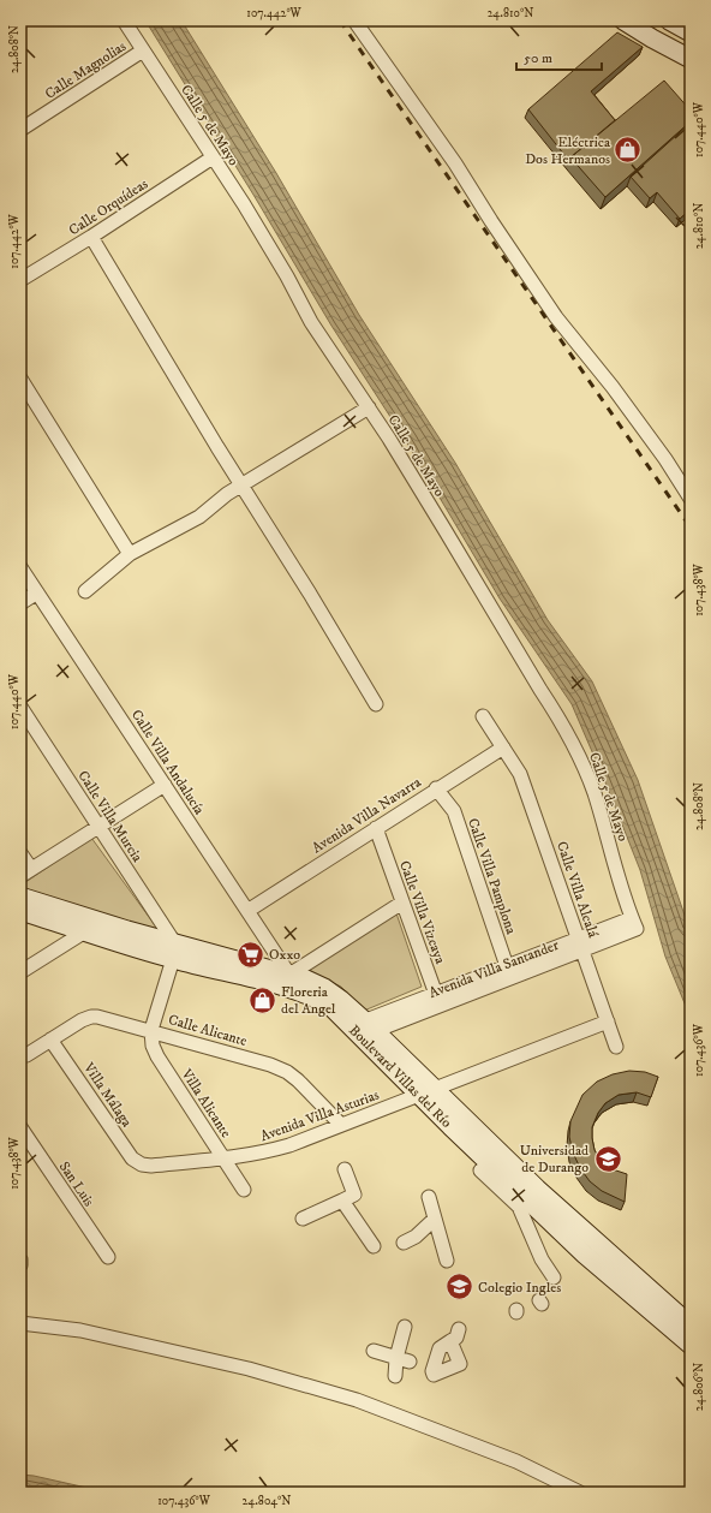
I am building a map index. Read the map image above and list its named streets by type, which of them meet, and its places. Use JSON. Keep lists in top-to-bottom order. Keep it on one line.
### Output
{"streets":{"street":["Calle Magnolias","Calle 5 de Mayo","Calle Orquídeas","Calle Villa Andalucía","Avenida Villa Navarra","Calle Villa Murcia","Calle Villa Pamplona","Calle Villa Alcalá","Calle Villa Vizcaya","Avenida Villa Santander","Calle Alicante","Boulevard Villas del Río","Villa Málaga","Villa Alicante","Avenida Villa Asturias","San Luis"]},"crossings":[["Calle Magnolias","Calle 5 de Mayo"],["Calle 5 de Mayo","Calle Orquídeas"],["Calle 5 de Mayo","Avenida Villa Santander"],["Calle Villa Andalucía","Avenida Villa Navarra"],["Calle Villa Andalucía","Boulevard Villas del Río"],["Avenida Villa Navarra","Calle Villa Pamplona"],["Avenida Villa Navarra","Calle Villa Alcalá"],["Avenida Villa Navarra","Calle Villa Vizcaya"],["Calle Villa Murcia","Boulevard Villas del Río"],["Calle Villa Pamplona","Avenida Villa Santander"],["Calle Villa Alcalá","Avenida Villa Santander"],["Calle Villa Alcalá","Avenida Villa Asturias"],["Calle Villa Vizcaya","Avenida Villa Santander"],["Avenida Villa Santander","Boulevard Villas del Río"],["Calle Alicante","Villa Málaga"],["Calle Alicante","Villa Alicante"],["Calle Alicante","Avenida Villa Asturias"],["Boulevard Villas del Río","Avenida Villa Asturias"],["Villa Málaga","Avenida Villa Asturias"],["Villa Alicante","Avenida Villa Asturias"]],"places":{"shop":["Eléctrica Dos Hermanos","Floreria del Angel"],"supermarket":["Oxxo"],"school or university":["Universidad de Durango","Colegio Ingles"]},"scale_bar":"50 m","coordinates":["107.442°W","24.810°N","24.808°N","107.440°W","107.438°W","107.436°W","24.806°N","24.804°N"]}
